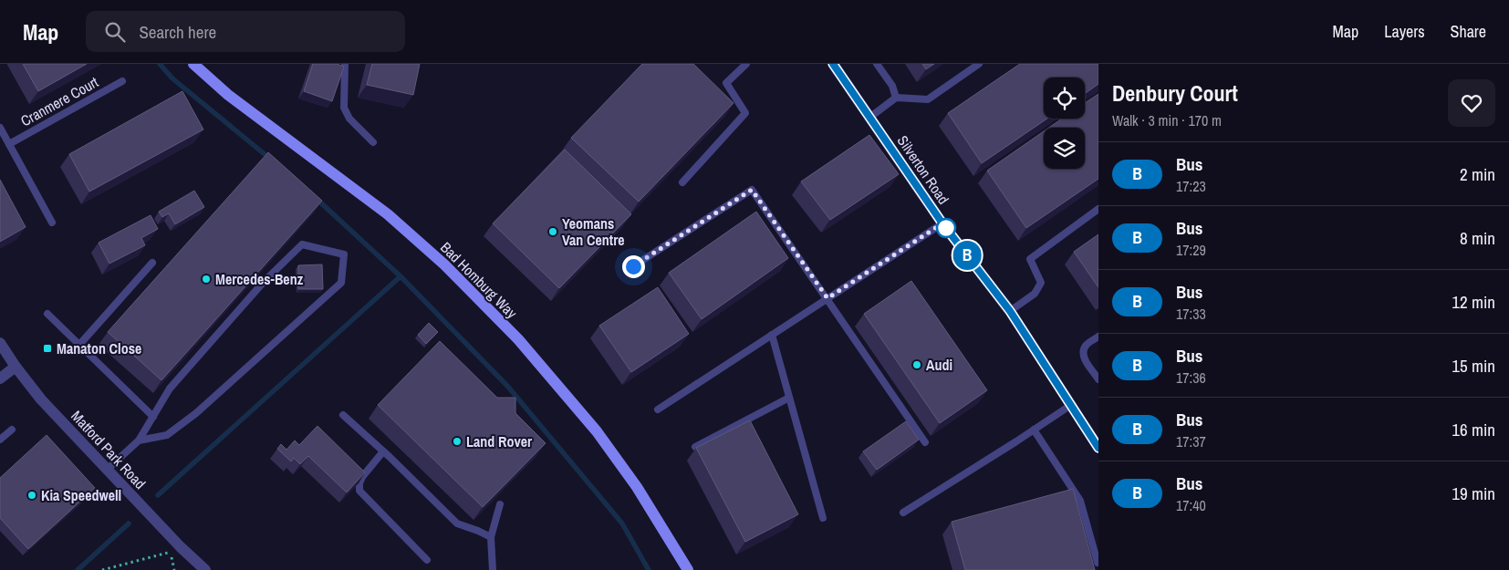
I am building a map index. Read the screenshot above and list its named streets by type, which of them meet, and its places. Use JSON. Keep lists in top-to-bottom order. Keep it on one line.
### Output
{"streets":{"main road":["Bad Homburg Way"],"street":["Silverton Road","Matford Park Road"],"lane":["Cranmere Court"]},"places":{"other":["Yeomans Van Centre","Mercedes-Benz","Audi","Land Rover","Kia Speedwell"],"transit":["Manaton Close"]},"lines":["bus line B"],"page":{"header":"Map","search":"Search here","nav":["Map","Layers","Share"],"on_map":"B","heading":["Denbury Court","Walk · 3 min · 170 m"],"list":[{"mark":"B","name":"Bus","note":"17:23","value":"2 min"},{"mark":"B","name":"Bus","note":"17:29","value":"8 min"},{"mark":"B","name":"Bus","note":"17:33","value":"12 min"},{"mark":"B","name":"Bus","note":"17:36","value":"15 min"},{"mark":"B","name":"Bus","note":"17:37","value":"16 min"},{"mark":"B","name":"Bus","note":"17:40","value":"19 min"}]}}
